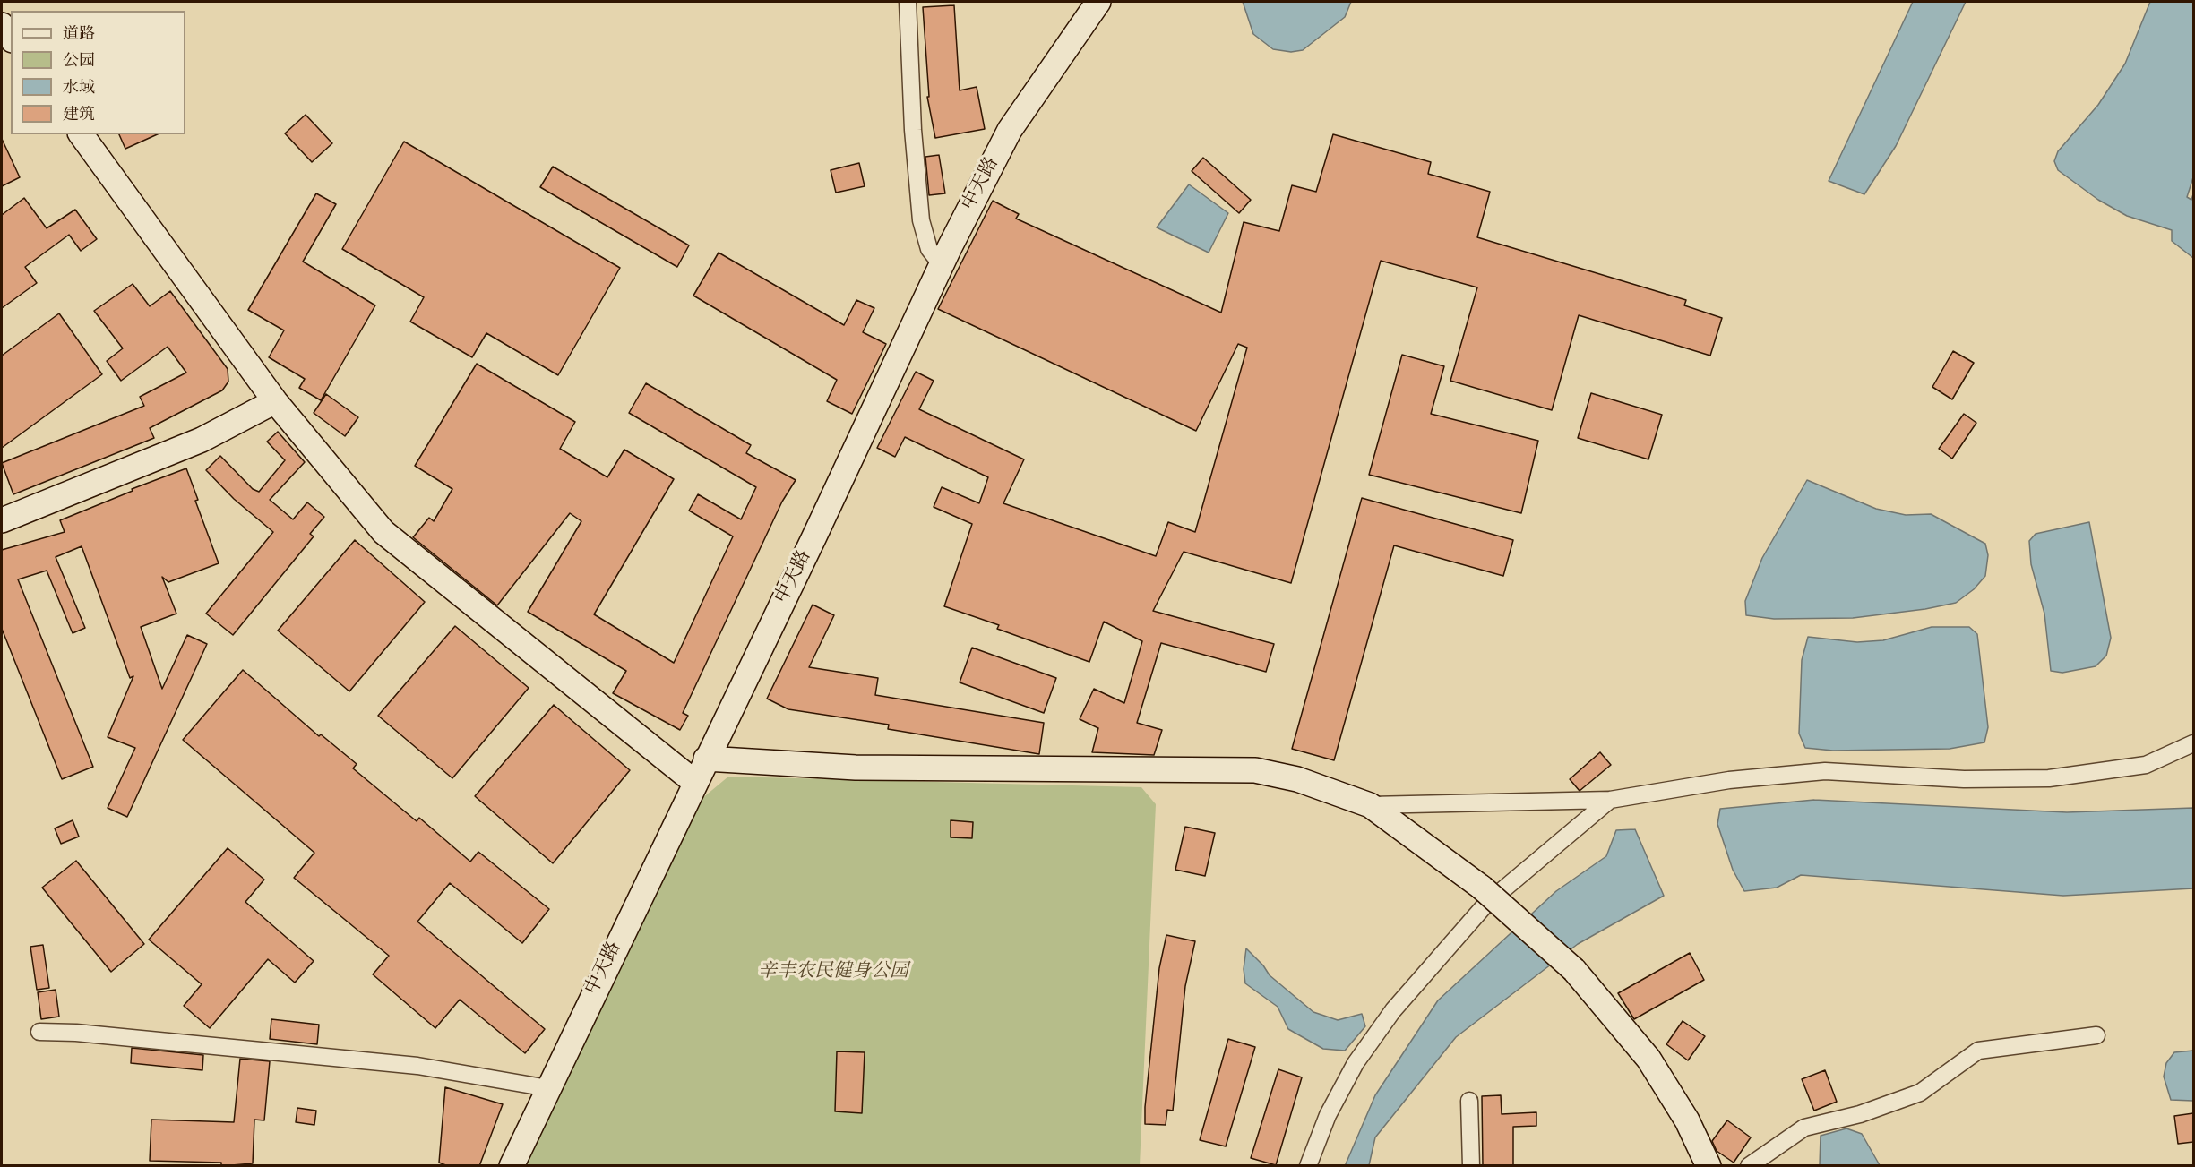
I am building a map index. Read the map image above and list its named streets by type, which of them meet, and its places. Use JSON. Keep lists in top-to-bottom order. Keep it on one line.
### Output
{"streets":{"main road":["中天路"]},"parks":["辛丰农民健身公园"],"legend":["道路","公园","水域","建筑"]}
